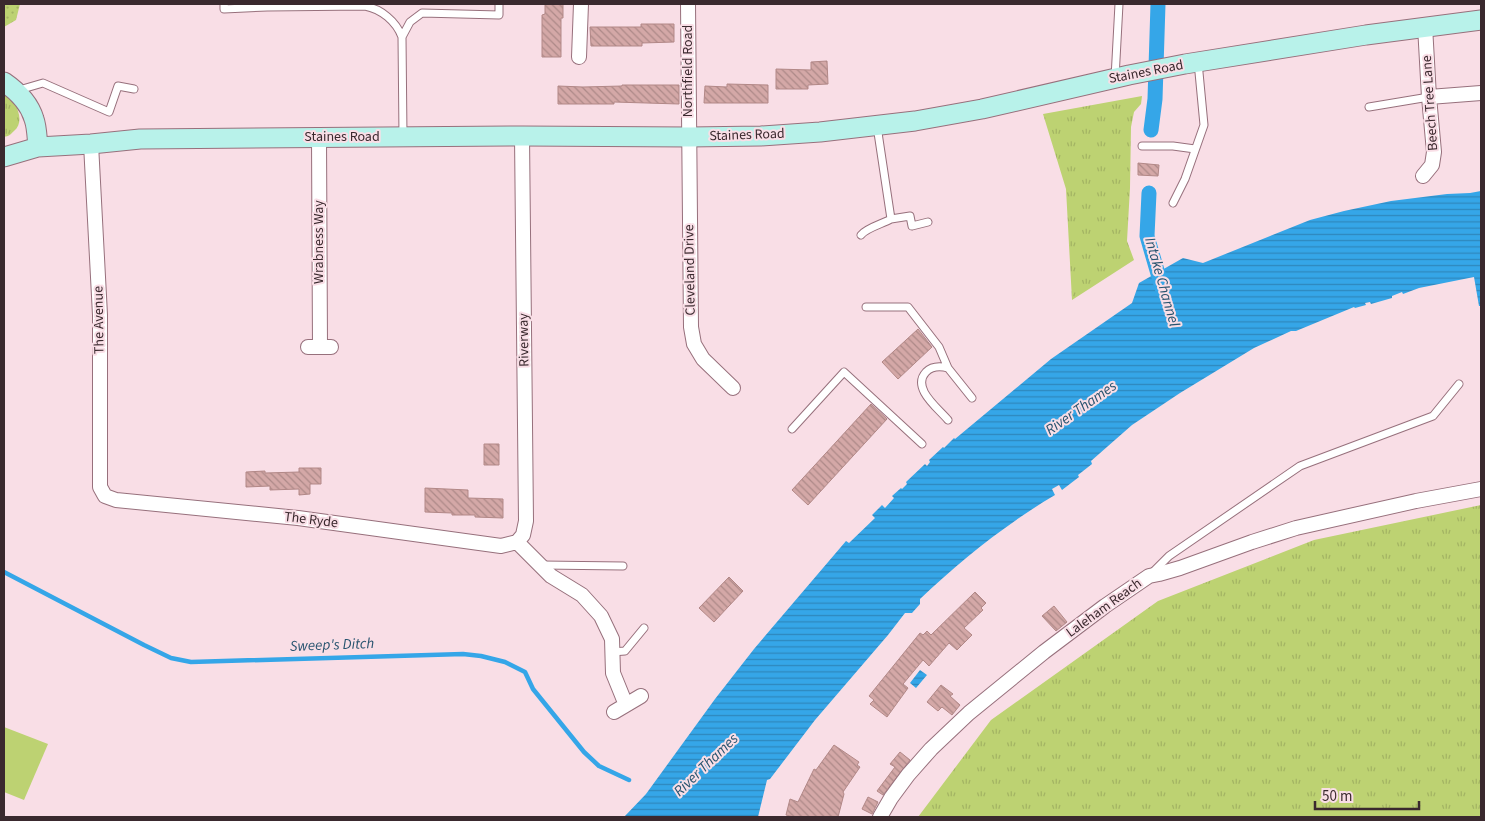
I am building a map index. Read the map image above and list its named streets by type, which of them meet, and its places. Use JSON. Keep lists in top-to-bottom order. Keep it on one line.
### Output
{"streets":{"main road":["Staines Road"],"street":["Northfield Road","Beech Tree Lane","Wrabness Way","Cleveland Drive","The Avenue","Riverway","The Ryde","Laleham Reach"]},"crossings":[["Northfield Road","Staines Road"],["Northfield Road","Cleveland Drive"],["Staines Road","Beech Tree Lane"],["Staines Road","Wrabness Way"],["Staines Road","Cleveland Drive"],["Staines Road","The Avenue"],["Staines Road","Riverway"],["The Avenue","The Ryde"],["Riverway","The Ryde"]],"water":["Intake Channel","River Thames","Sweep's Ditch"],"scale_bar":"50 m"}
